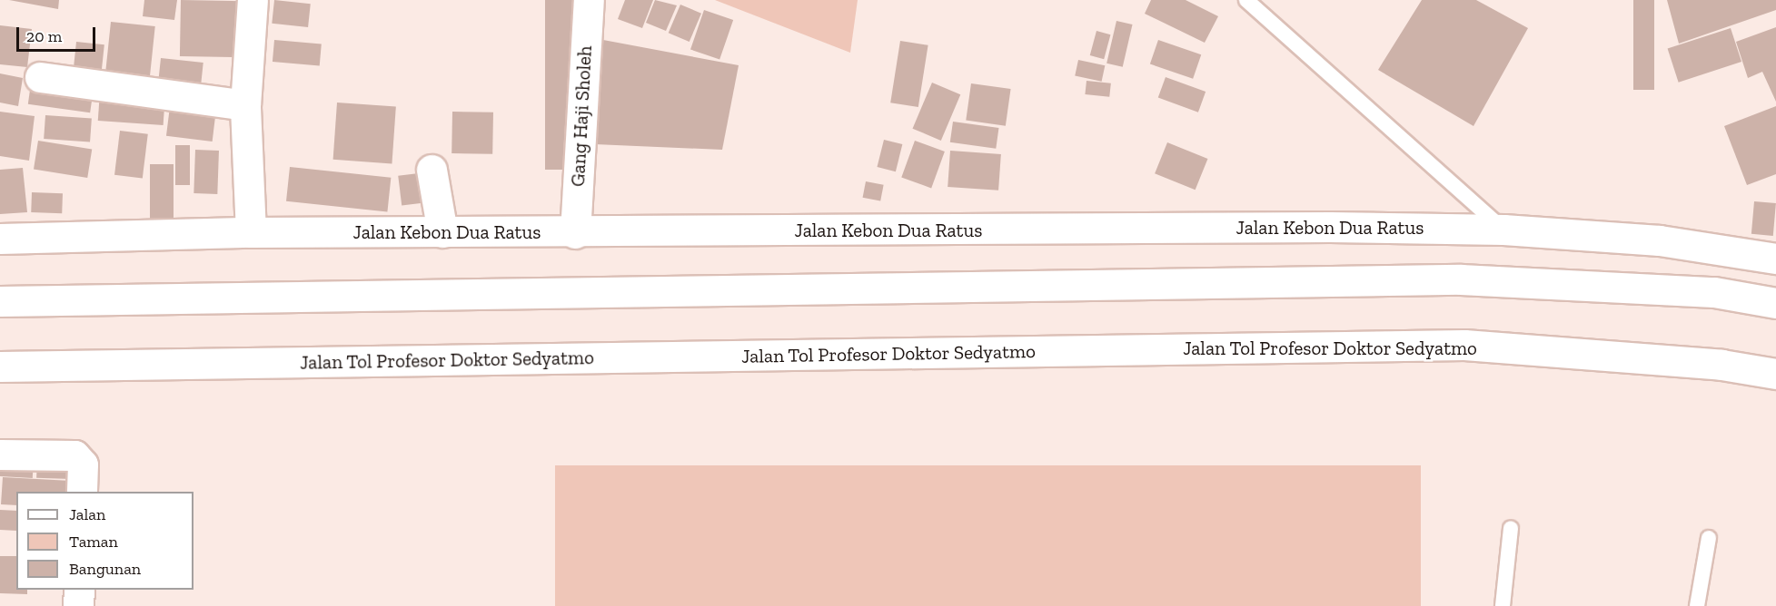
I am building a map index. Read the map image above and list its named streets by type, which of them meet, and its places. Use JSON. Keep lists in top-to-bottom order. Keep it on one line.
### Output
{"streets":{"main road":["Gang Haji Sholeh","Jalan Kebon Dua Ratus","Jalan Tol Profesor Doktor Sedyatmo"]},"crossings":[["Gang Haji Sholeh","Jalan Kebon Dua Ratus"]],"legend":["Jalan","Taman","Bangunan"],"scale_bar":"20 m"}
